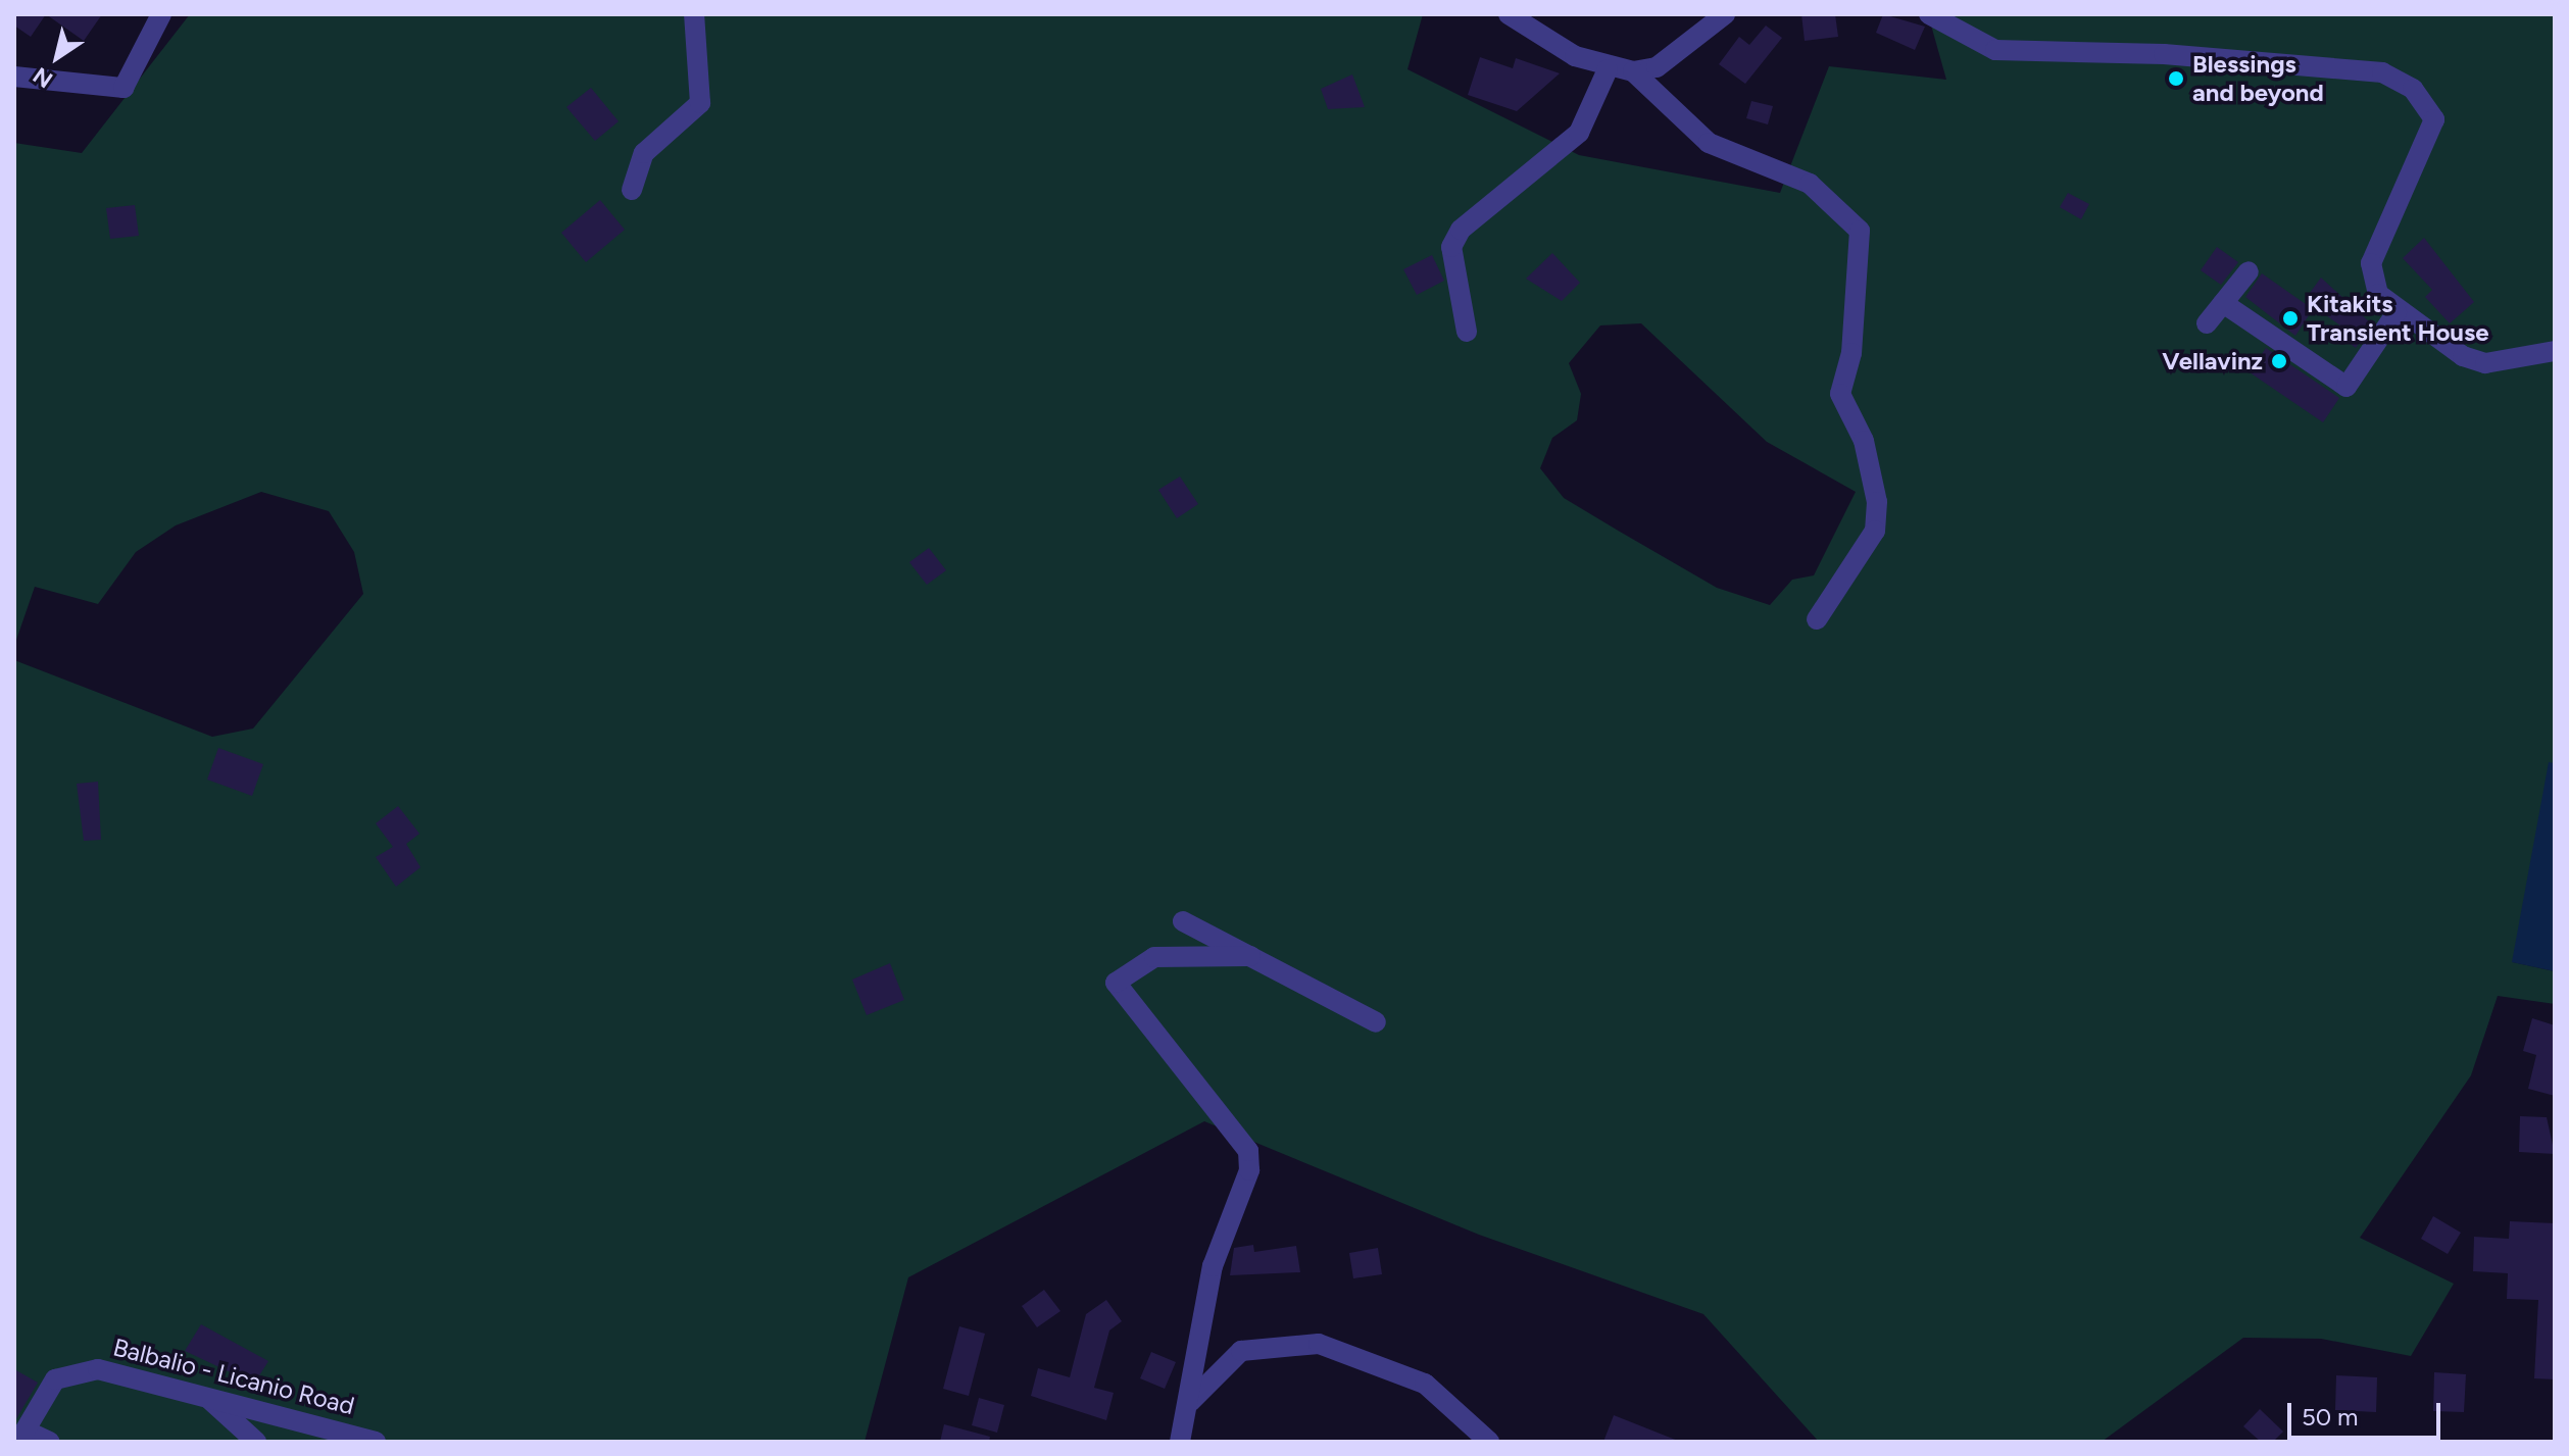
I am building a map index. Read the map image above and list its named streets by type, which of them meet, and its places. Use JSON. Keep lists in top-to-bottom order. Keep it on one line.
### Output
{"streets":{"street":["Balbalio - Licanio Road"]},"places":["Blessings and beyond","Kitakits Transient House","Vellavinz"],"scale_bar":"50 m","north":"bottom left"}
